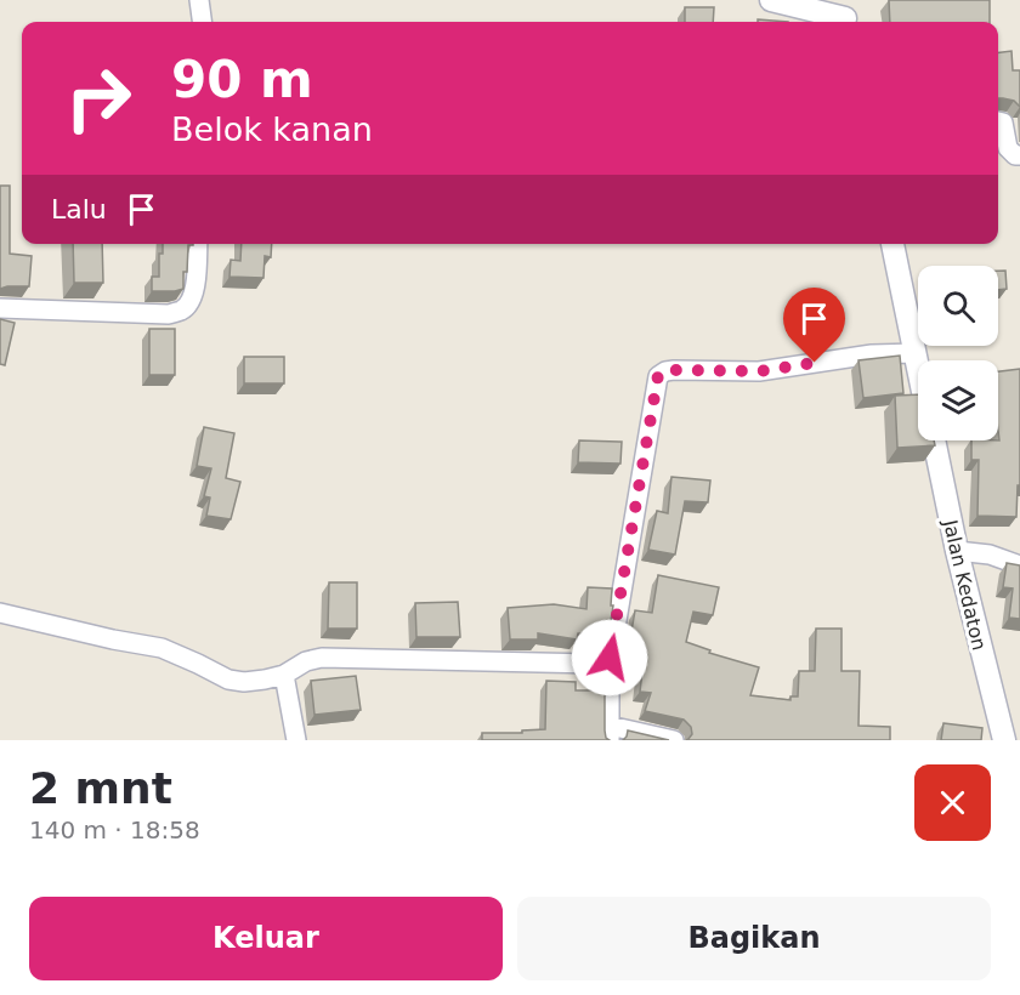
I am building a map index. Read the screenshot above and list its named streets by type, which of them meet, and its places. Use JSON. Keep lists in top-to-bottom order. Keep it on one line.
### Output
{"streets":{"street":["Jalan Kedaton"]},"page":{"turn":["90 m","Belok kanan"],"then":"Lalu","heading":["2 mnt","140 m · 18:58"],"buttons":["Keluar","Bagikan"]}}
